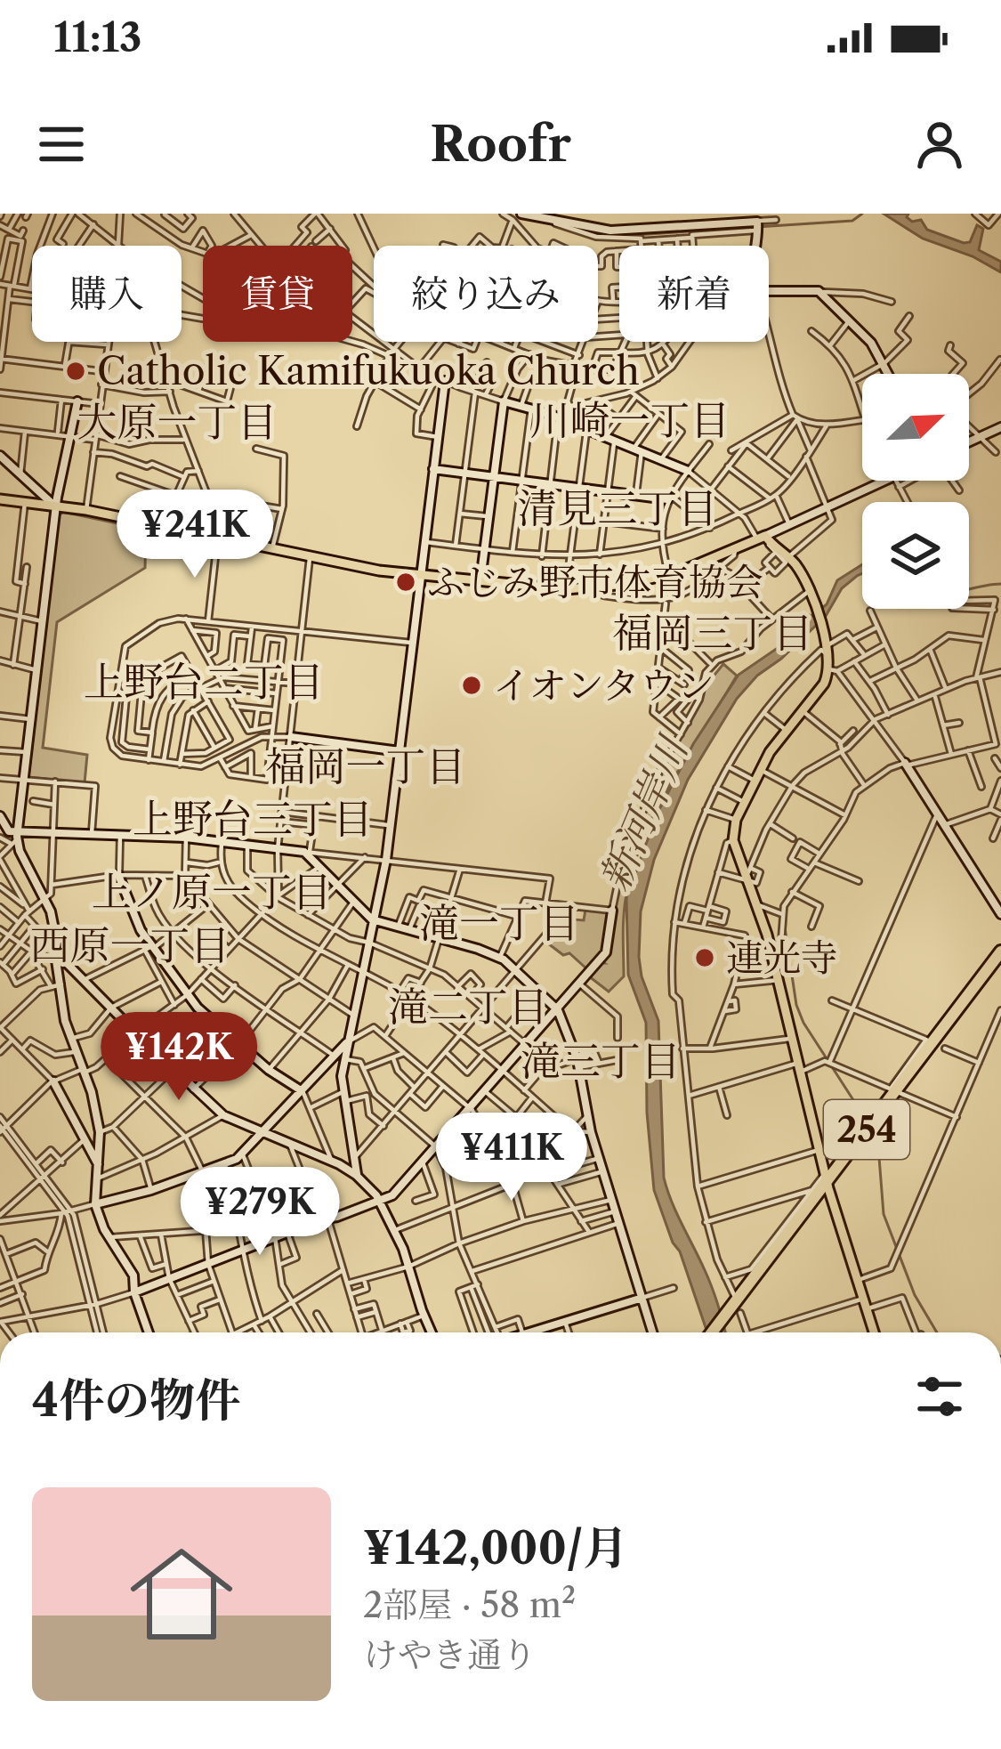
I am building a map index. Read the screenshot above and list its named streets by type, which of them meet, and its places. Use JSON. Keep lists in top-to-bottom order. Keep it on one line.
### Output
{"streets":{"highway":["254"]},"districts":["川崎一丁目","大原一丁目","清見三丁目","福岡三丁目","上野台二丁目","福岡一丁目","上野台三丁目","上ノ原一丁目","滝一丁目","西原一丁目","滝二丁目","滝三丁目"],"water":["新河岸川"],"places":["Catholic Kamifukuoka Church","ふじみ野市体育協会","イオンタウン","連光寺"],"north":"top right","page":{"status":"11:13","header":"Roofr","chip":["購入","賃貸","絞り込み","新着"],"price":["¥241K","¥142K","¥411K","¥279K"],"heading":"4件の物件","list":[{"name":"¥142,000/月","note":"2部屋 · 58 m² · けやき通り"}]}}
